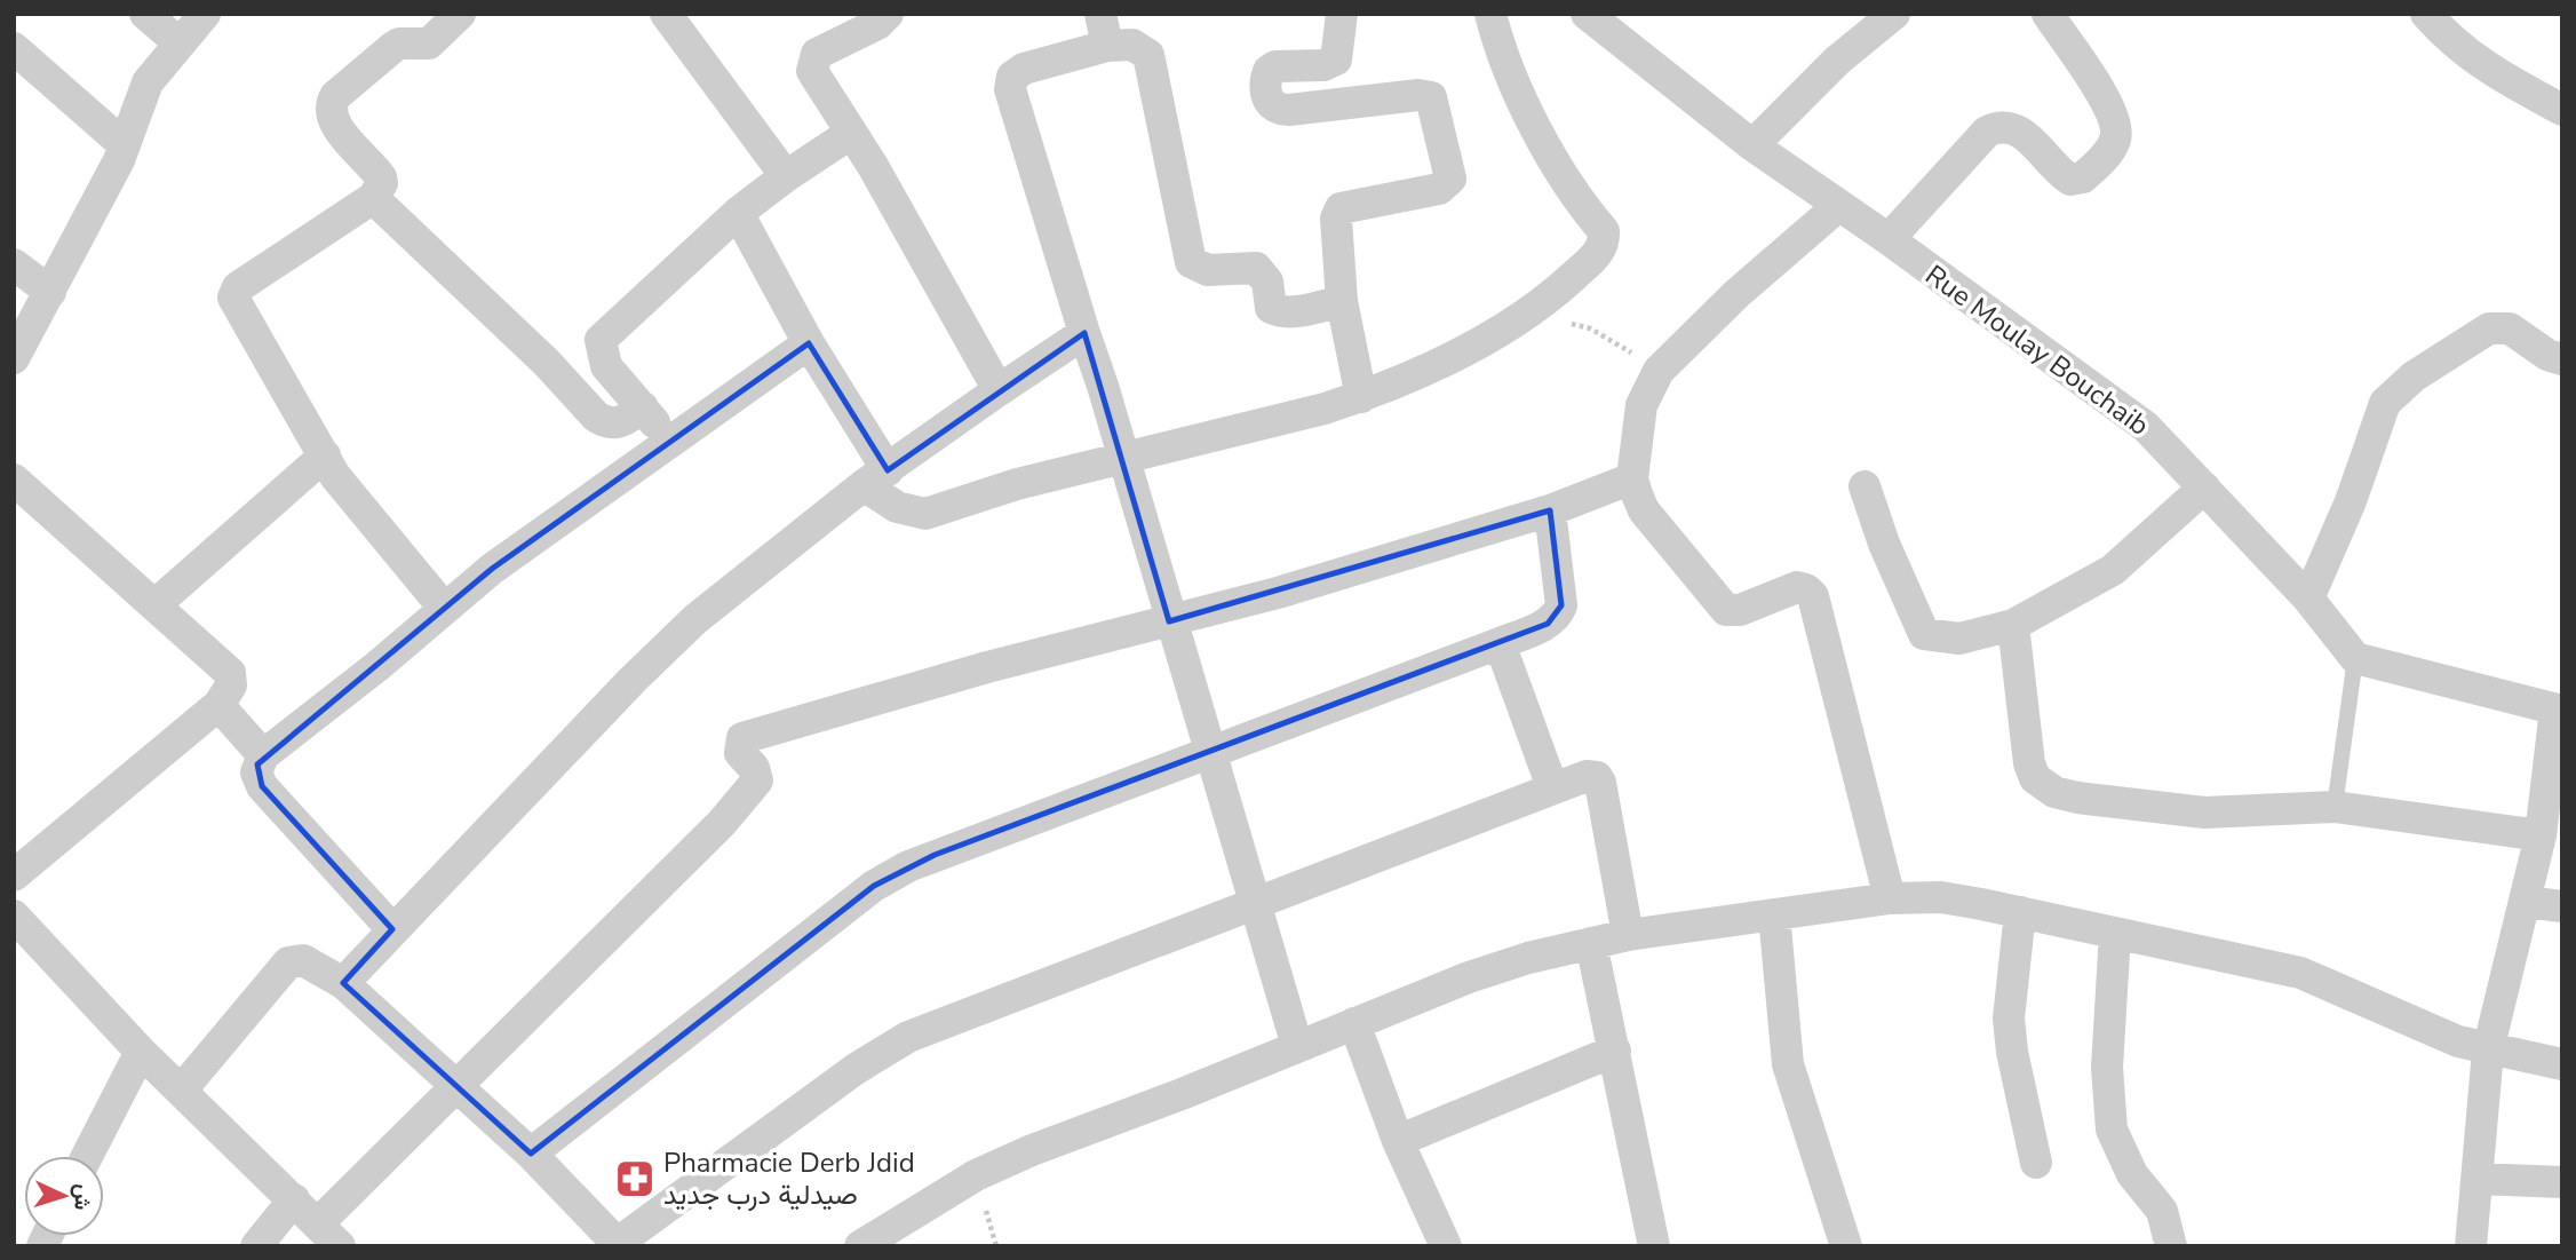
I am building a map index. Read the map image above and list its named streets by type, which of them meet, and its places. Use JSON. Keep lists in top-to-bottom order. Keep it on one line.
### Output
{"streets":{"street":["Rue Moulay Bouchaib"]},"places":{"pharmacy":["Pharmacie Derb Jdid صيدلية درب جديد"]},"north":"right"}
